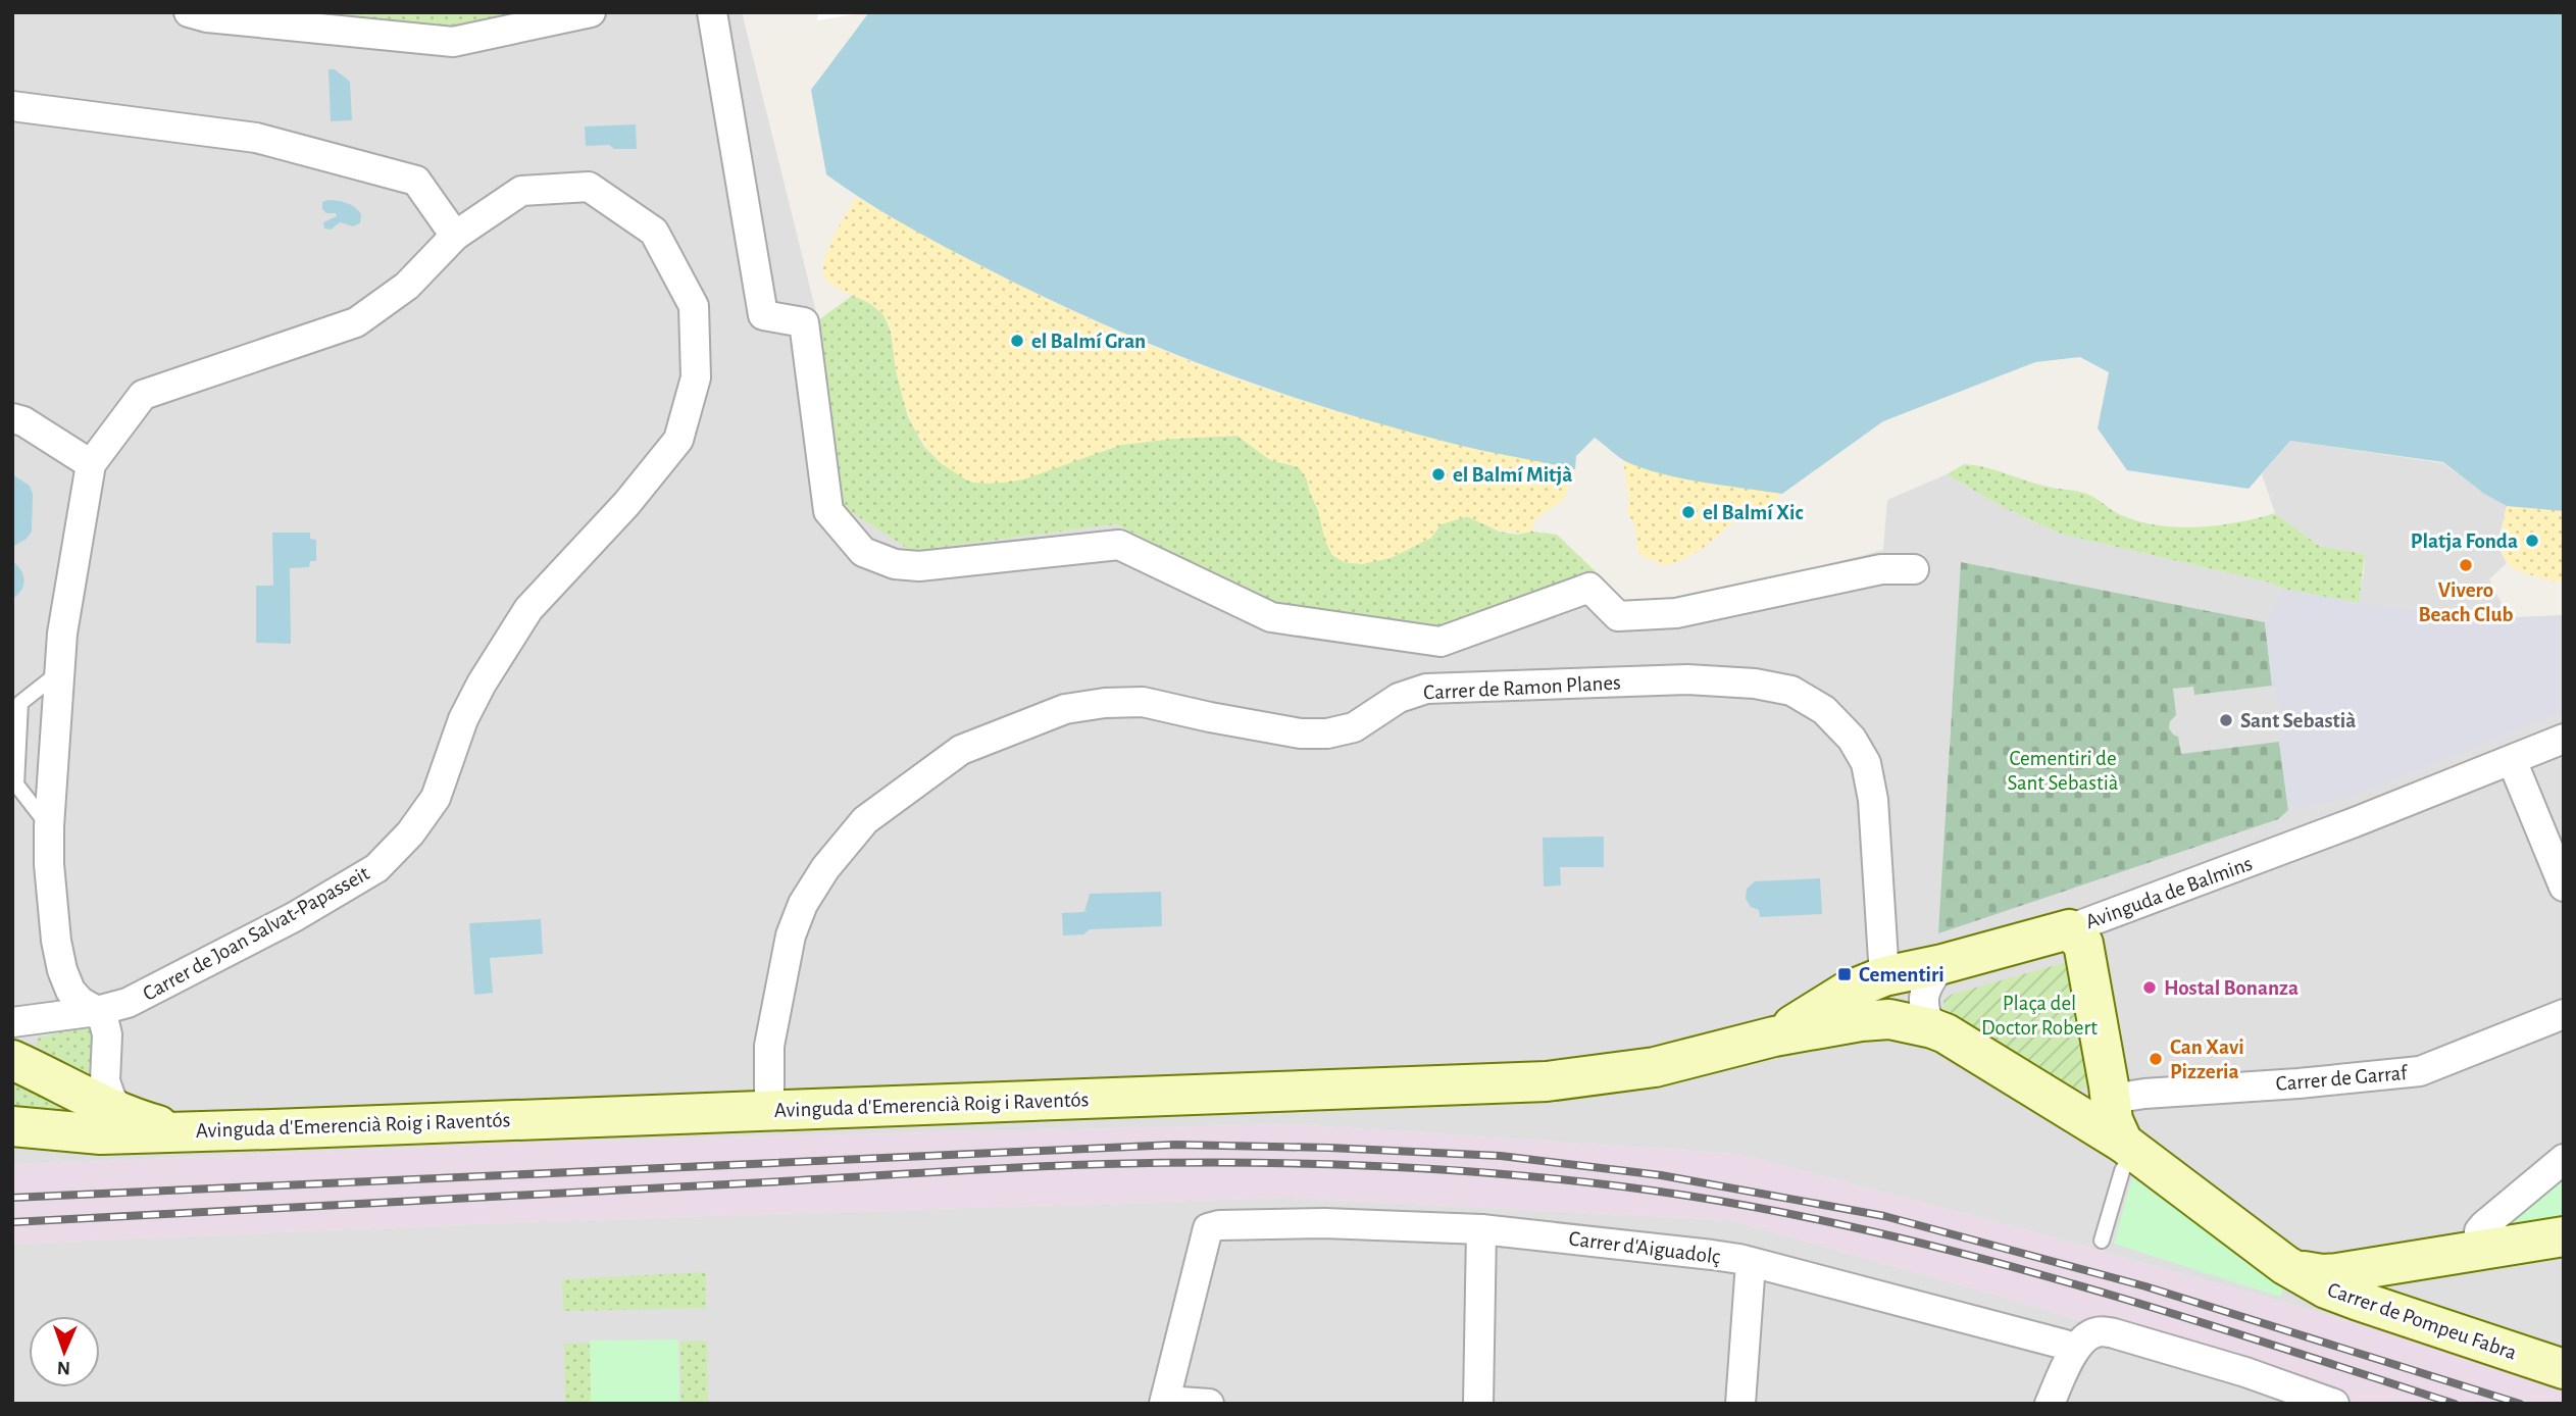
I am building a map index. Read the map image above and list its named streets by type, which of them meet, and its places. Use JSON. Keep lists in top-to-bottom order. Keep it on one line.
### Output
{"streets":{"street":["Carrer de Ramon Planes","Avinguda de Balmins","Carrer de Joan Salvat-Papasseit","Carrer de Garraf","Avinguda d'Emerencià Roig i Raventós","Carrer d'Aiguadolç","Carrer de Pompeu Fabra"]},"crossings":[["Carrer de Ramon Planes","Avinguda de Balmins"],["Carrer de Ramon Planes","Avinguda d'Emerencià Roig i Raventós"],["Avinguda de Balmins","Avinguda d'Emerencià Roig i Raventós"],["Carrer de Garraf","Carrer de Pompeu Fabra"]],"parks":["Cementiri de Sant Sebastià","Plaça del Doctor Robert"],"places":{"other":["el Balmí Gran","el Balmí Mitjà","el Balmí Xic","Platja Fonda","Vivero Beach Club","Sant Sebastià","Hostal Bonanza","Can Xavi Pizzeria"],"transit":["Cementiri"]},"north":"bottom"}
